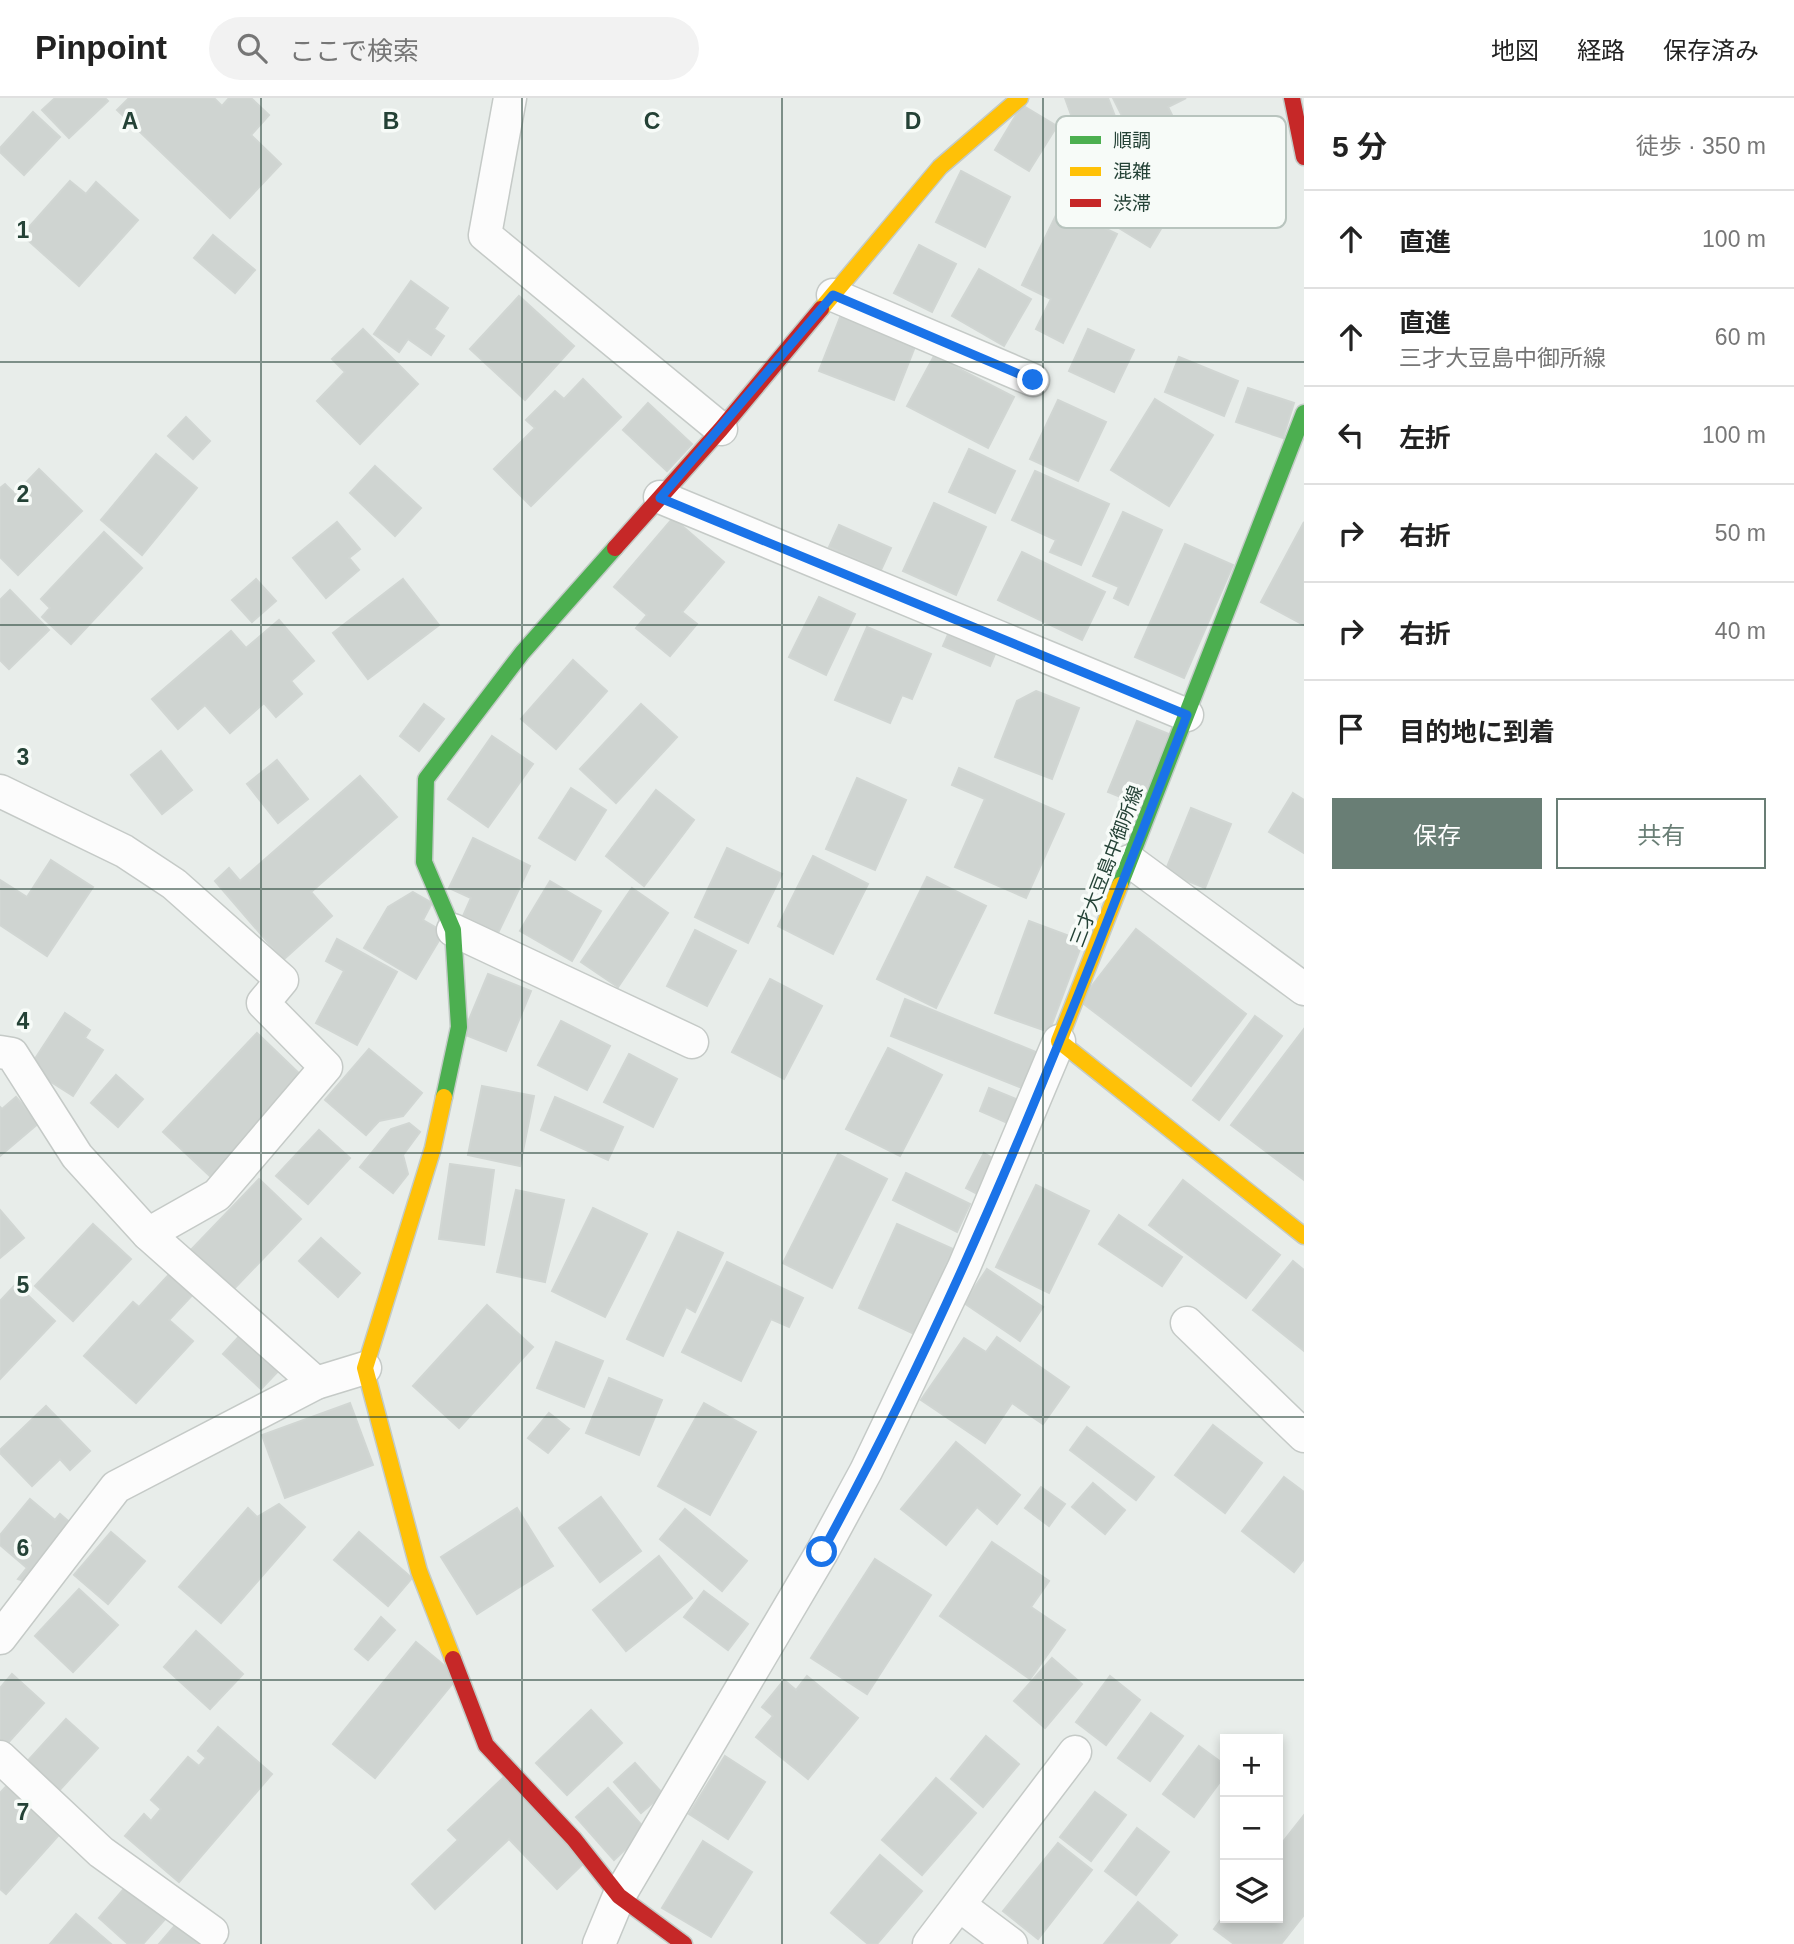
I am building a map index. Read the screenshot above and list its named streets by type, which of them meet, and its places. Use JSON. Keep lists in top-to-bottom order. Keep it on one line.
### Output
{"streets":{"street":["三才大豆島中御所線"]},"legend":["順調","混雑","渋滞"],"page":{"header":"Pinpoint","search":"ここで検索","nav":["地図","経路","保存済み"],"heading":["5 分","徒歩 · 350 m"],"list":[["直進","100 m"],["直進","三才大豆島中御所線","60 m"],["左折","100 m"],["右折","50 m"],["右折","40 m"],"目的地に到着"],"buttons":["保存","共有"],"map_buttons":["+","−"]},"grid":{"columns":["A","B","C","D"],"rows":["1","2","3","4","5","6","7"]}}
